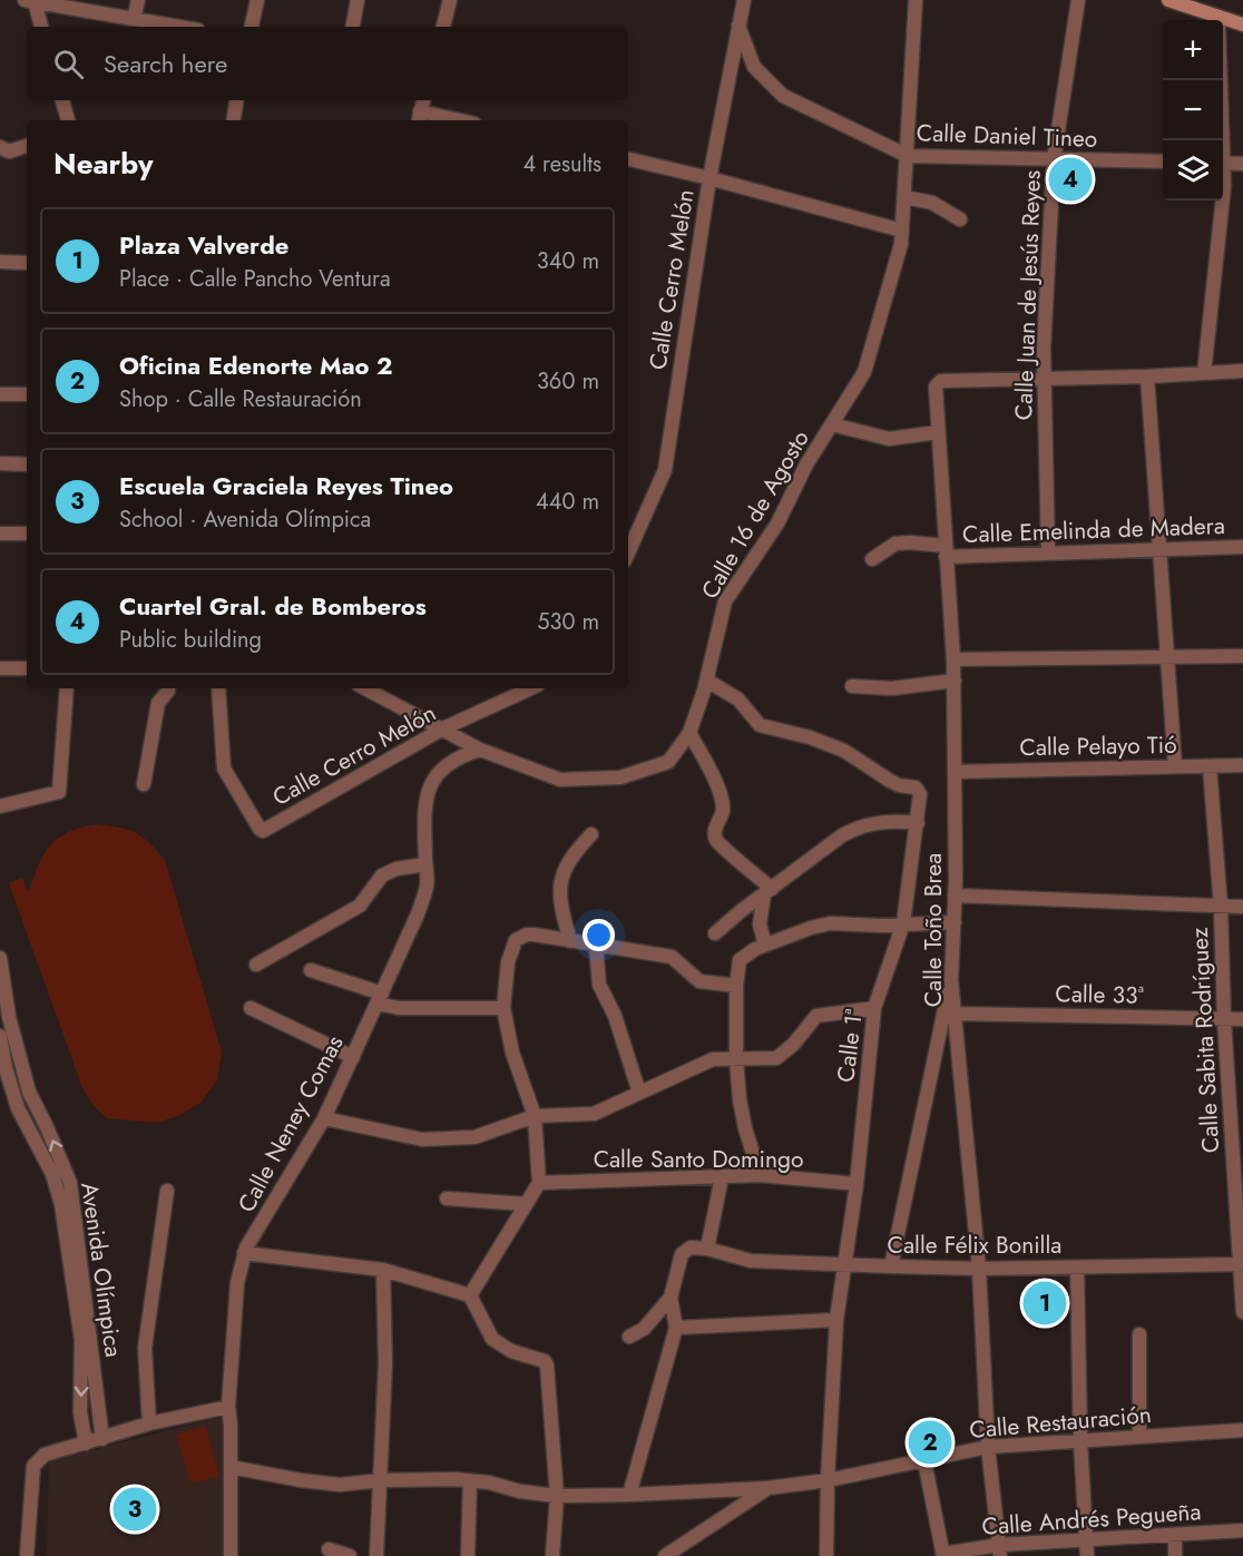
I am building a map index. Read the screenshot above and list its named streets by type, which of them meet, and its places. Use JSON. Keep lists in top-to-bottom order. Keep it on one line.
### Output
{"streets":{"street":["Calle Daniel Tineo","Calle Cerro Melón","Calle Juan de Jesús Reyes","Calle 16 de Agosto","Calle Emelinda de Madera","Calle Pelayo Tió","Calle Toño Brea","Calle 33ª","Calle Sabita Rodríguez","Calle 1ª","Calle Neney Comas","Calle Santo Domingo","Calle Félix Bonilla","Avenida Olímpica","Calle Restauración","Calle Andrés Pegueña"]},"crossings":[["Calle Daniel Tineo","Calle Cerro Melón"],["Calle Daniel Tineo","Calle Juan de Jesús Reyes"],["Calle Daniel Tineo","Calle 16 de Agosto"],["Calle Cerro Melón","Calle 16 de Agosto"],["Calle Juan de Jesús Reyes","Calle Emelinda de Madera"],["Calle Juan de Jesús Reyes","Calle Toño Brea"],["Calle 16 de Agosto","Calle 1ª"],["Calle 16 de Agosto","Calle Neney Comas"],["Calle Emelinda de Madera","Calle Toño Brea"],["Calle Pelayo Tió","Calle Toño Brea"],["Calle Pelayo Tió","Calle Sabita Rodríguez"],["Calle Toño Brea","Calle 33ª"],["Calle Toño Brea","Calle Félix Bonilla"],["Calle Toño Brea","Calle Restauración"],["Calle Toño Brea","Calle Andrés Pegueña"],["Calle 33ª","Calle Sabita Rodríguez"],["Calle Sabita Rodríguez","Calle Félix Bonilla"],["Calle 1ª","Calle Santo Domingo"],["Calle 1ª","Calle Félix Bonilla"],["Calle 1ª","Calle Restauración"]],"page":{"map_buttons":["+","−"],"search":"Search here","heading":["Nearby","4 results"],"pins":["4","1","2","3"],"list":[{"mark":"1","name":"Plaza Valverde","note":"Place · Calle Pancho Ventura","value":"340 m"},{"mark":"2","name":"Oficina Edenorte Mao 2","note":"Shop · Calle Restauración","value":"360 m"},{"mark":"3","name":"Escuela Graciela Reyes Tineo","note":"School · Avenida Olímpica","value":"440 m"},{"mark":"4","name":"Cuartel Gral. de Bomberos","note":"Public building","value":"530 m"}]}}
